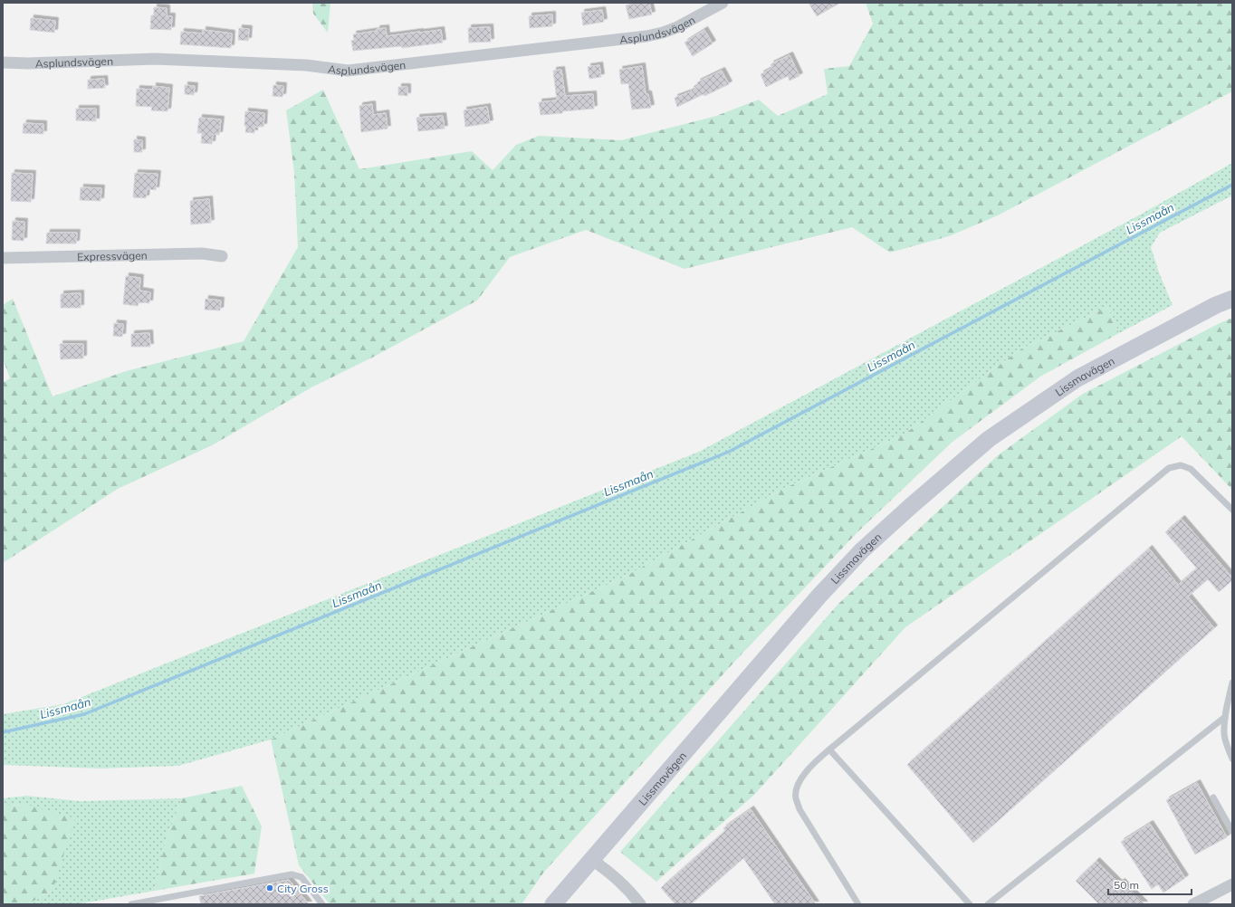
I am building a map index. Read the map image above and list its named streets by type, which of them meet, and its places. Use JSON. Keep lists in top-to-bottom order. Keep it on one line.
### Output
{"streets":{"street":["Asplundsvägen","Expressvägen","Lissmavägen"]},"water":["Lissmaån"],"places":["City Gross"],"scale_bar":"50 m"}
